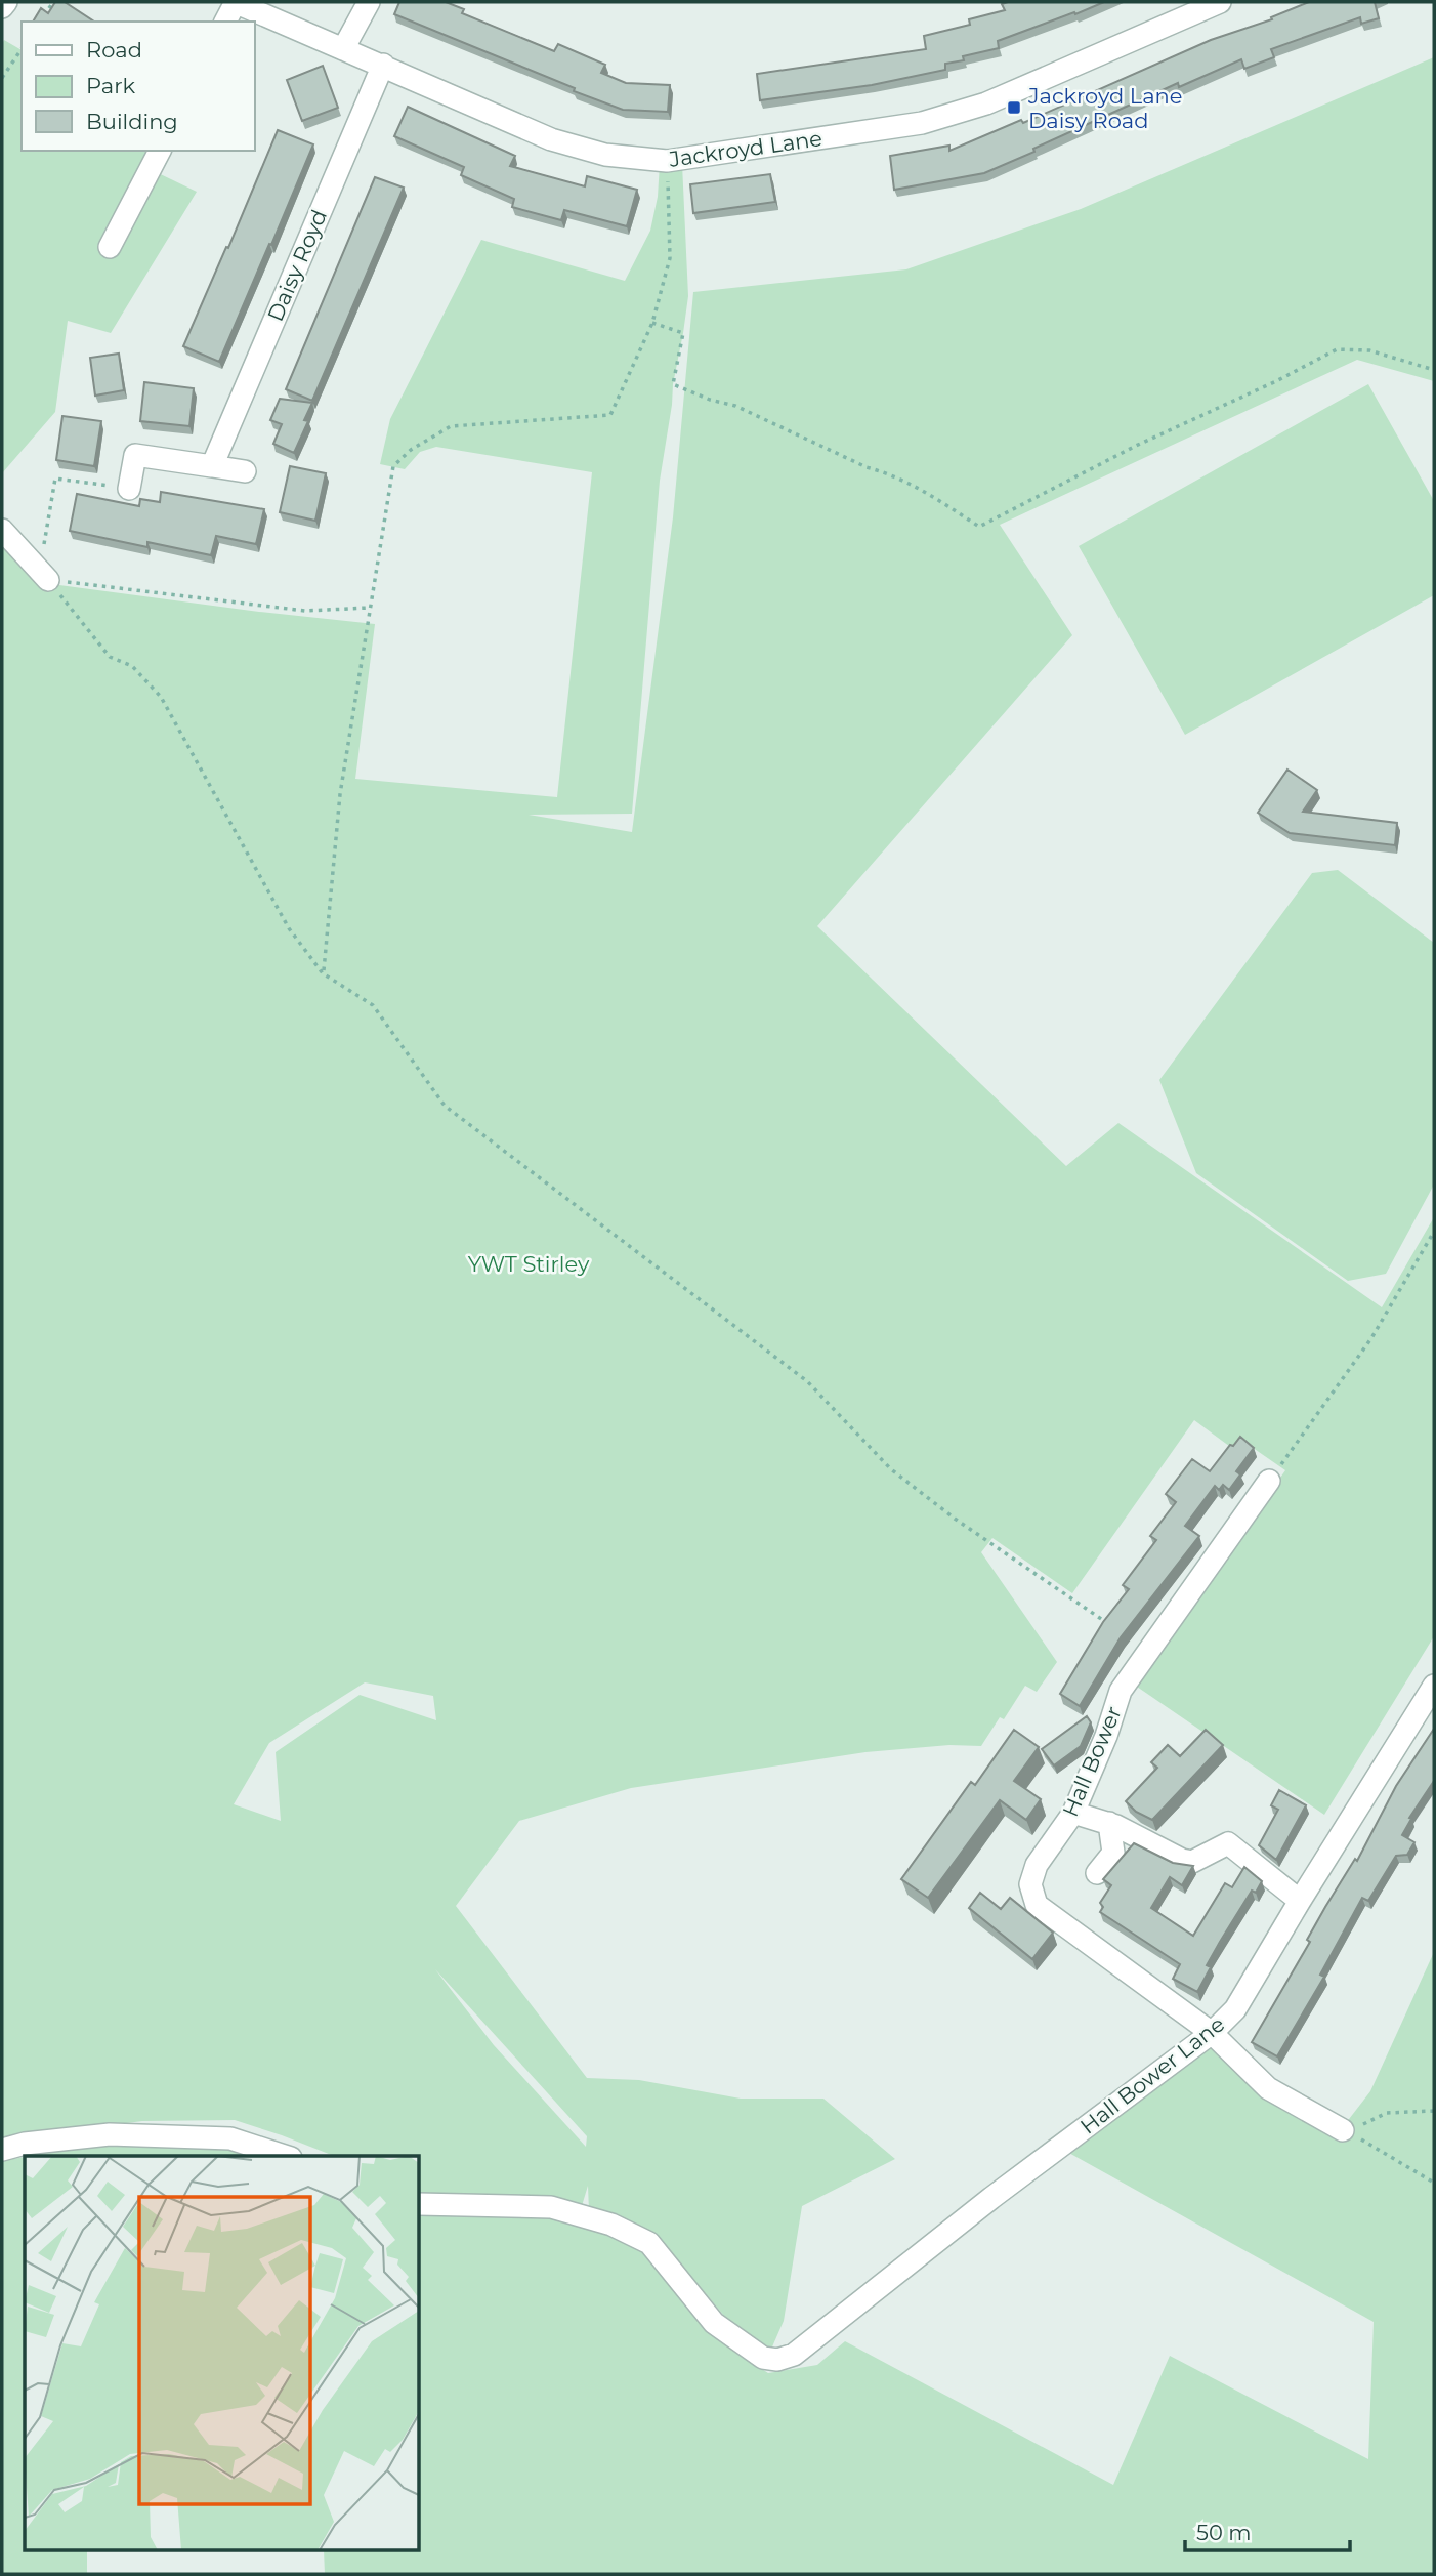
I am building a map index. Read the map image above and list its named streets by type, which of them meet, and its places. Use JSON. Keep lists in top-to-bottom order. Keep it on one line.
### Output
{"streets":{"street":["Jackroyd Lane","Daisy Royd","Hall Bower","Hall Bower Lane"]},"crossings":[["Jackroyd Lane","Daisy Royd"],["Hall Bower","Hall Bower Lane"]],"parks":["YWT Stirley"],"places":{"transit":["Jackroyd Lane Daisy Road"]},"legend":["Road","Park","Building"],"scale_bar":"50 m"}
